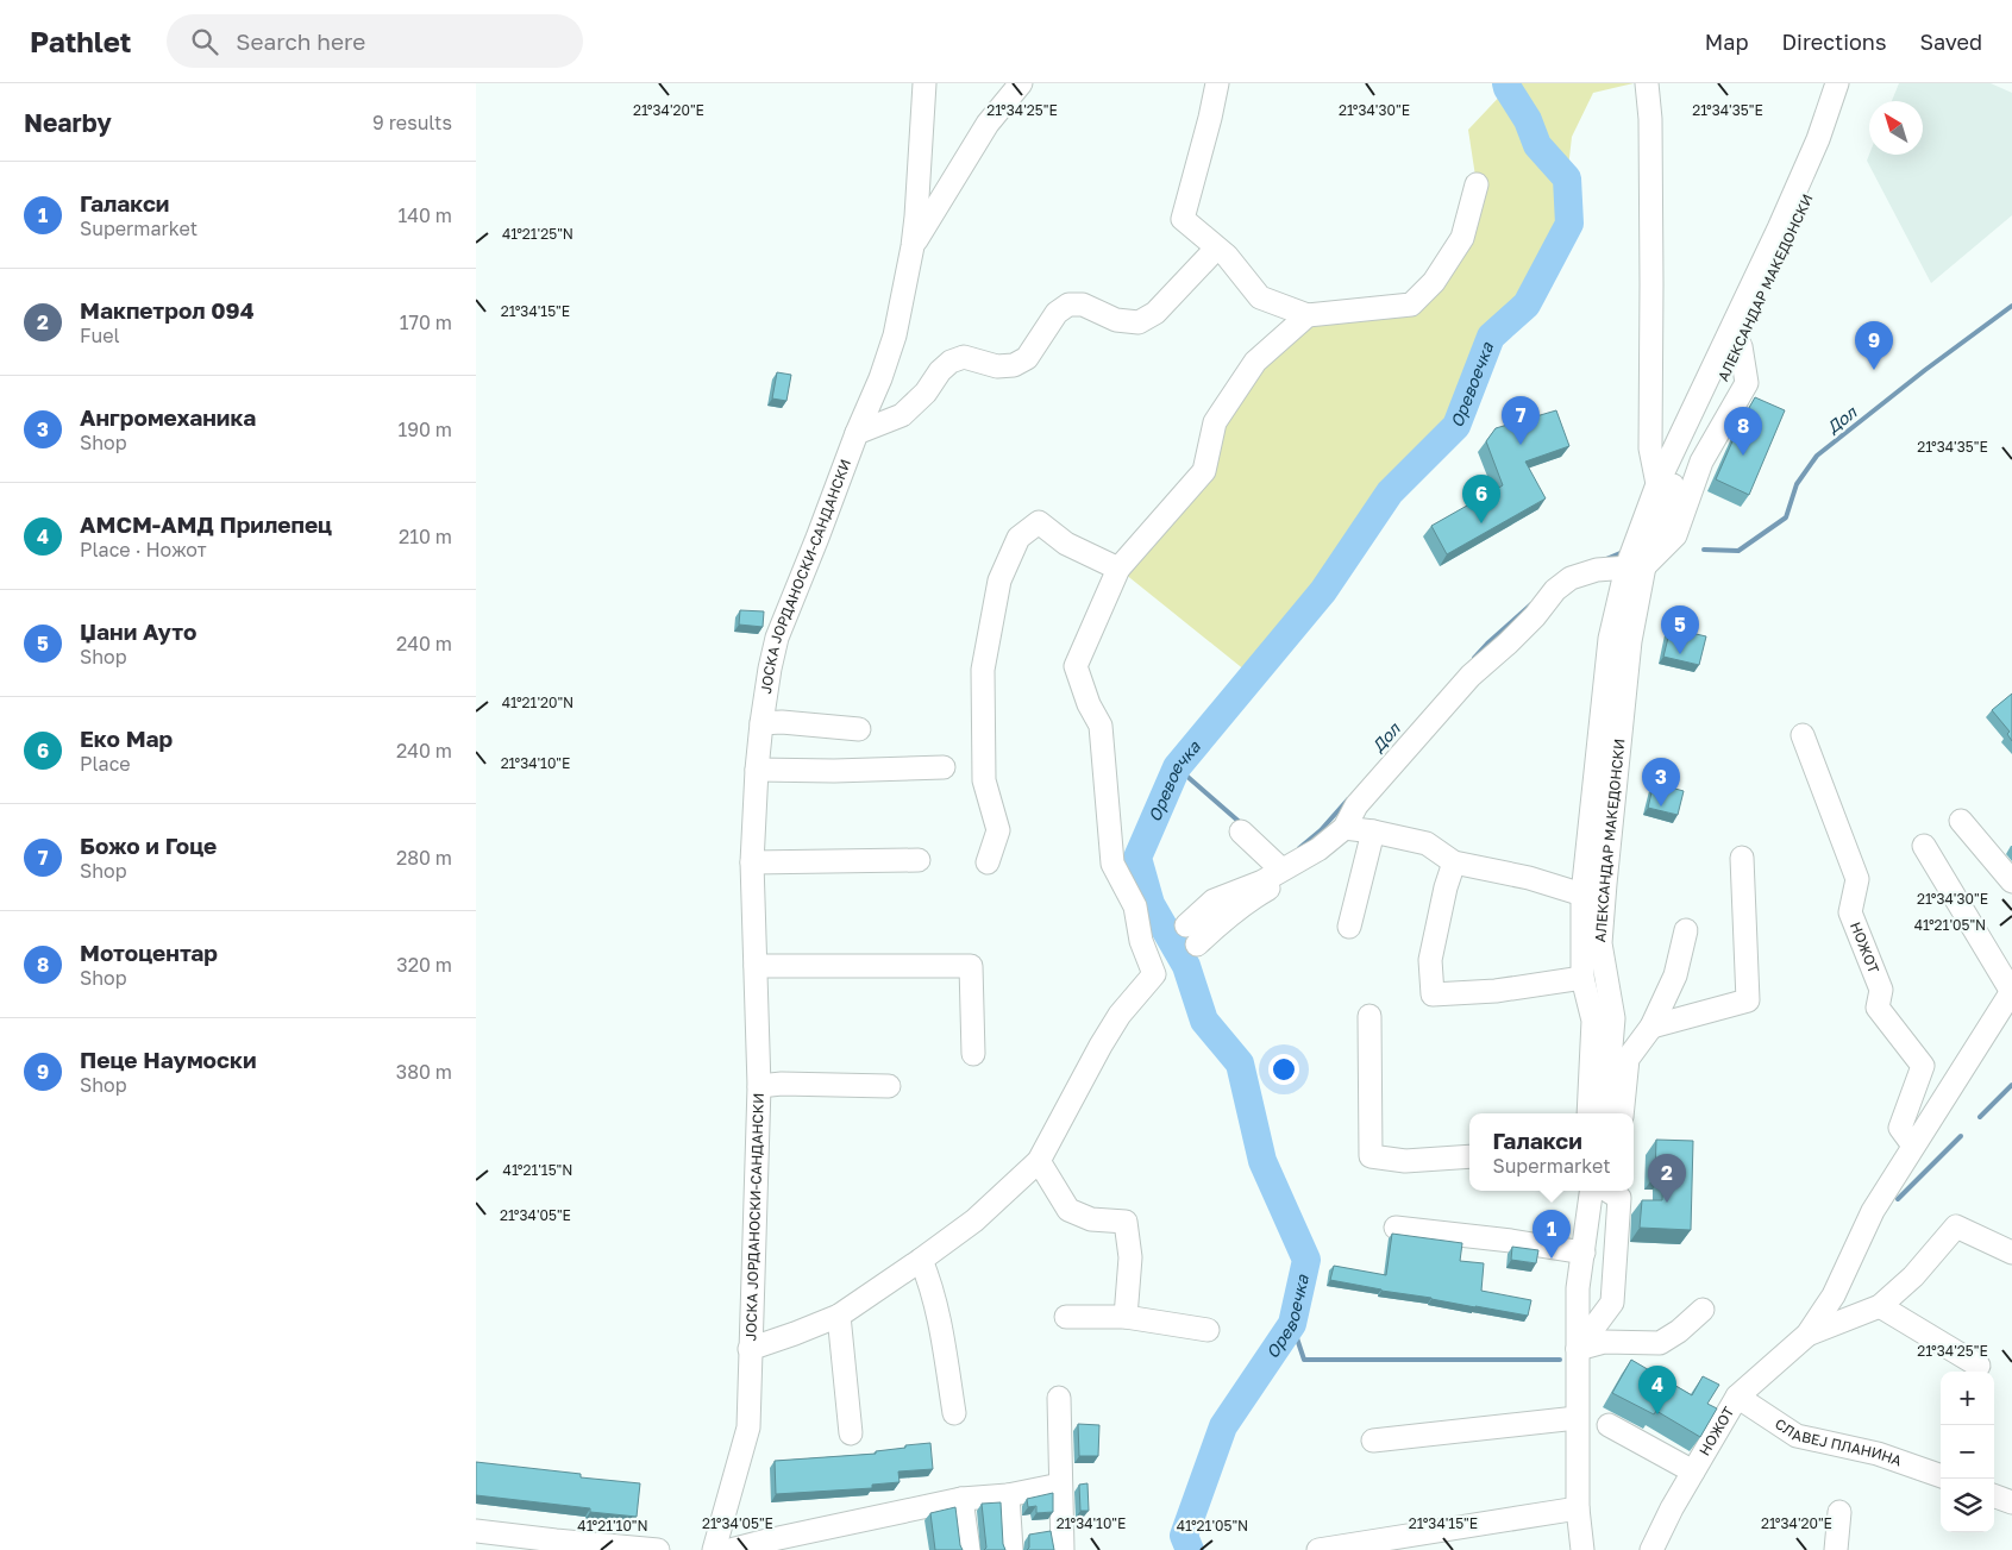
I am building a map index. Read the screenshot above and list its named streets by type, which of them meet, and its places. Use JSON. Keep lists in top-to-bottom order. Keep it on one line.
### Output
{"streets":{"street":["АЛЕКСАНДАР МАКЕДОНСКИ","ЈОСКА ЈОРДАНОСКИ-САНДАНСКИ","НОЖОТ","СЛАВЕЈ ПЛАНИНА"]},"crossings":[["НОЖОТ","СЛАВЕЈ ПЛАНИНА"]],"water":["Оревоечка","Дол"],"north":"top left","page":{"header":"Pathlet","search":"Search here","nav":["Map","Directions","Saved"],"heading":["Nearby","9 results"],"list":[{"mark":"1","name":"Галакси","note":"Supermarket","value":"140 m"},{"mark":"2","name":"Макпетрол 094","note":"Fuel","value":"170 m"},{"mark":"3","name":"Ангромеханика","note":"Shop","value":"190 m"},{"mark":"4","name":"АМСМ-АМД Прилепец","note":"Place · Ножот","value":"210 m"},{"mark":"5","name":"Џани Ауто","note":"Shop","value":"240 m"},{"mark":"6","name":"Еко Мар","note":"Place","value":"240 m"},{"mark":"7","name":"Божо и Гоце","note":"Shop","value":"280 m"},{"mark":"8","name":"Мотоцентар","note":"Shop","value":"320 m"},{"mark":"9","name":"Пеце Наумоски","note":"Shop","value":"380 m"}],"pins":["9","7","8","6","5","3","2","1","4"],"popup":["Галакси","Supermarket"],"map_buttons":["+","−"]},"coordinates":["21°34'20\"E","21°34'30\"E","21°34'35\"E","21°34'25\"E","41°21'25\"N","21°34'15\"E","41°21'20\"N","21°34'10\"E","41°21'05\"N","41°21'15\"N","21°34'05\"E","41°21'10\"N"]}
